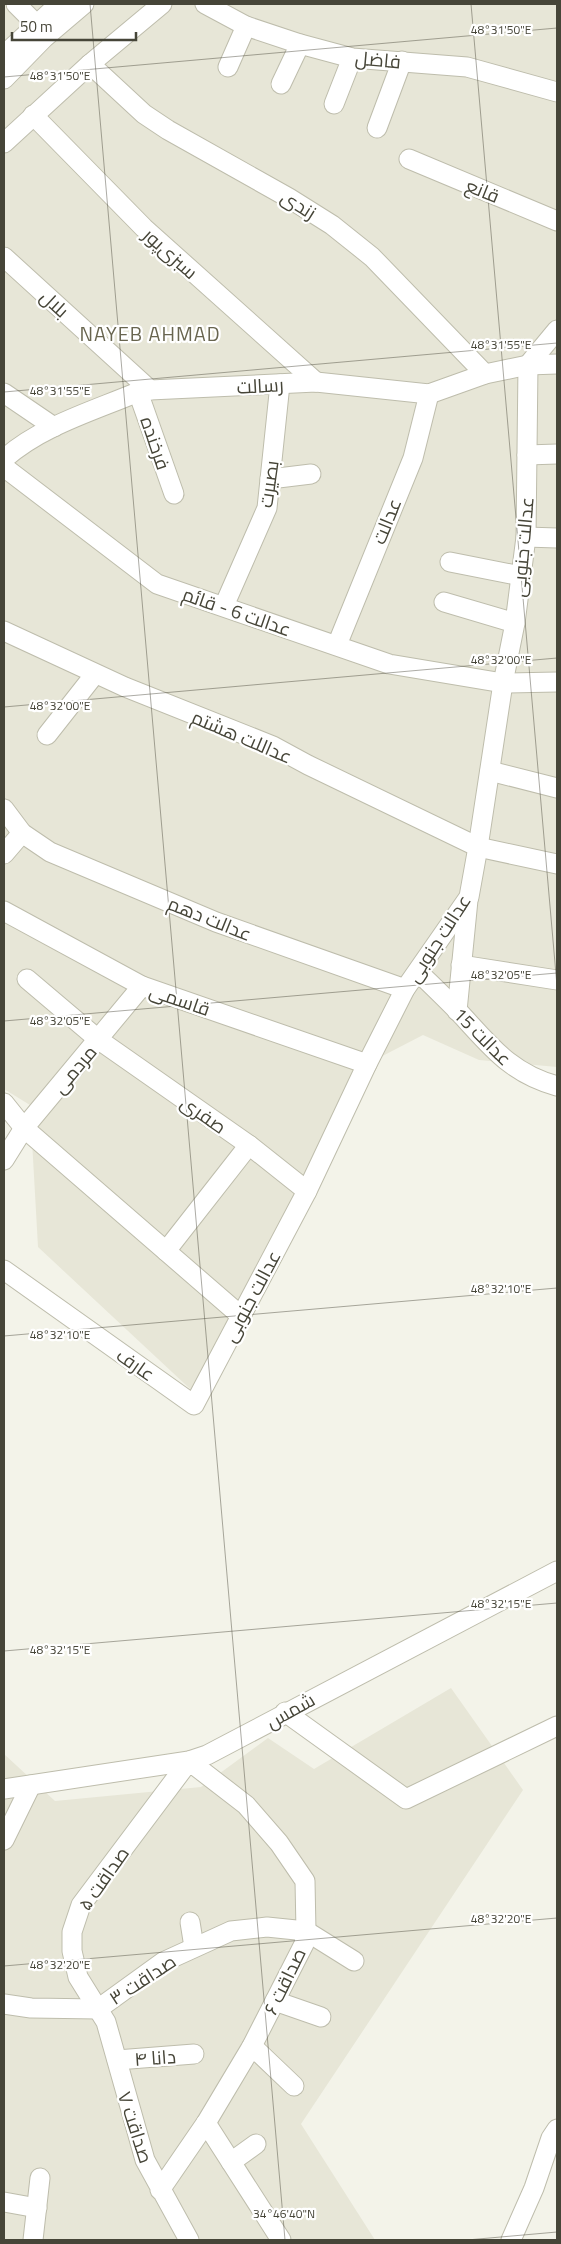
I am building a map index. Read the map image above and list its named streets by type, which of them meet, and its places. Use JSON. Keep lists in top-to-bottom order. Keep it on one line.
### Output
{"streets":{"street":["فاضل","قانع","زندی","سبزی‌پور","بلال","رسالت","فرخنده","بصیرت","عدالت","عدالت جنوبی","عدالت 6 - قائم","عداللت هشتم","عدالت دهم","قاسمی","عدالت 15","مردمی","صفری","عارف","شمس","صداقت ۵","صداقت ۳","صداقت ۶","دانا ۴","صداقت ۷"]},"crossings":[["زندی","رسالت"],["سبزی‌پور","رسالت"],["بلال","رسالت"],["بلال","فرخنده"],["رسالت","فرخنده"],["رسالت","بصیرت"],["رسالت","عدالت"],["رسالت","عدالت جنوبی"],["بصیرت","عدالت 6 - قائم"],["عدالت","عدالت 6 - قائم"],["عدالت جنوبی","عدالت 6 - قائم"],["عدالت جنوبی","عداللت هشتم"],["عدالت جنوبی","عدالت دهم"],["عدالت جنوبی","قاسمی"],["عدالت جنوبی","عدالت 15"],["عدالت جنوبی","صفری"],["عدالت جنوبی","عارف"],["قاسمی","مردمی"],["مردمی","صفری"],["شمس","صداقت ۵"],["شمس","صداقت ۶"],["صداقت ۵","صداقت ۳"],["صداقت ۵","صداقت ۶"],["صداقت ۵","صداقت ۷"],["صداقت ۳","صداقت ۶"],["صداقت ۳","صداقت ۷"],["صداقت ۶","صداقت ۷"],["دانا ۴","صداقت ۷"]],"districts":["NAYEB AHMAD"],"scale_bar":"50 m","coordinates":["48°31'50\"E","48°31'55\"E","48°32'00\"E","48°32'05\"E","48°32'10\"E","48°32'15\"E","48°32'20\"E","34°46'40\"N"]}
